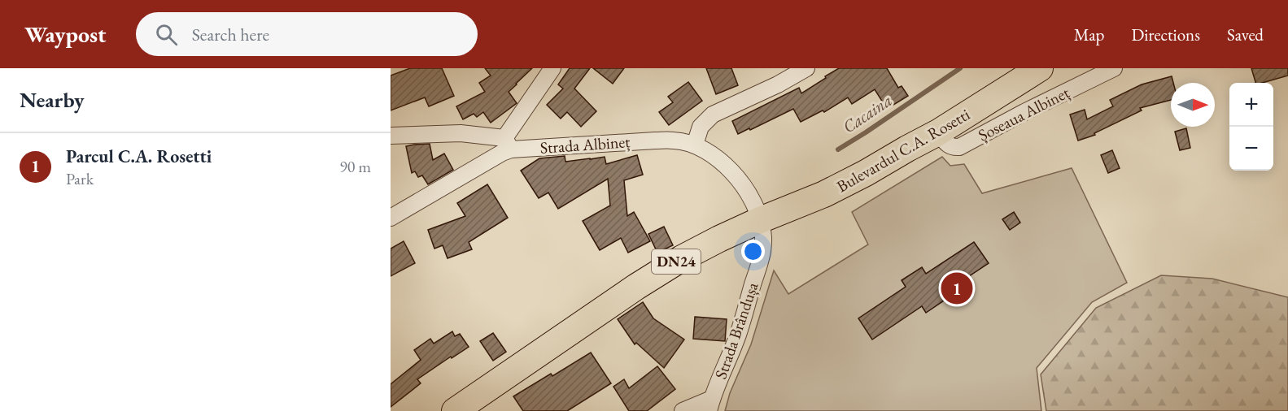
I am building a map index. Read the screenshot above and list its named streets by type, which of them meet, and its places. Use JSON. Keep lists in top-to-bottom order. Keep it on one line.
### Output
{"streets":{"main road":["Bulevardul C.A. Rosetti","DN24"],"street":["Șoseaua Albineț","Strada Albineț","Strada Brândușa"]},"crossings":[["Șoseaua Albineț","Bulevardul C.A. Rosetti"],["Strada Albineț","Bulevardul C.A. Rosetti"],["Strada Albineț","DN24"],["Strada Albineț","Strada Brândușa"],["Bulevardul C.A. Rosetti","DN24"],["Bulevardul C.A. Rosetti","Strada Brândușa"],["DN24","Strada Brândușa"]],"water":["Cacaina"],"north":"right","page":{"header":"Waypost","search":"Search here","nav":["Map","Directions","Saved"],"heading":"Nearby","map_buttons":["+","−"],"list":[{"mark":"1","name":"Parcul C.A. Rosetti","note":"Park","value":"90 m"}],"pins":"1"}}
